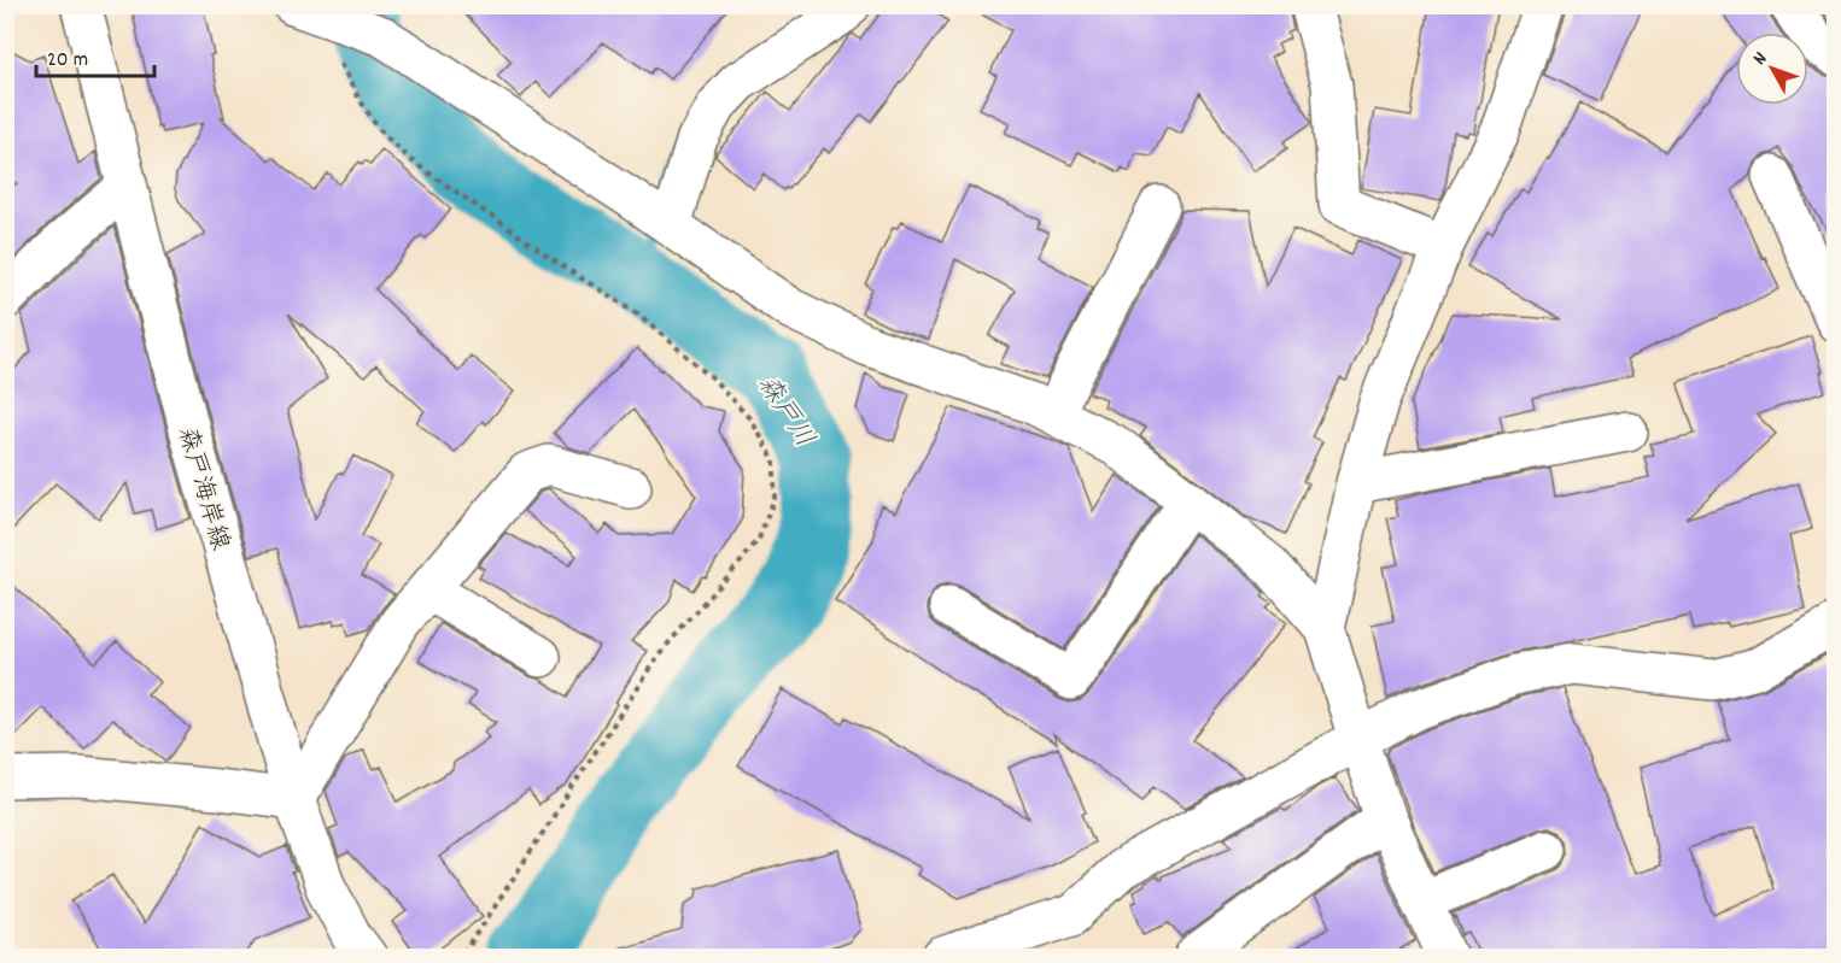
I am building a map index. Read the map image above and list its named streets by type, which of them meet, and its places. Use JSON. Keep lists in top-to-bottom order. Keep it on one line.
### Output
{"streets":{"street":["森戸海岸線"]},"water":["森戸川"],"scale_bar":"20 m","north":"top left"}
